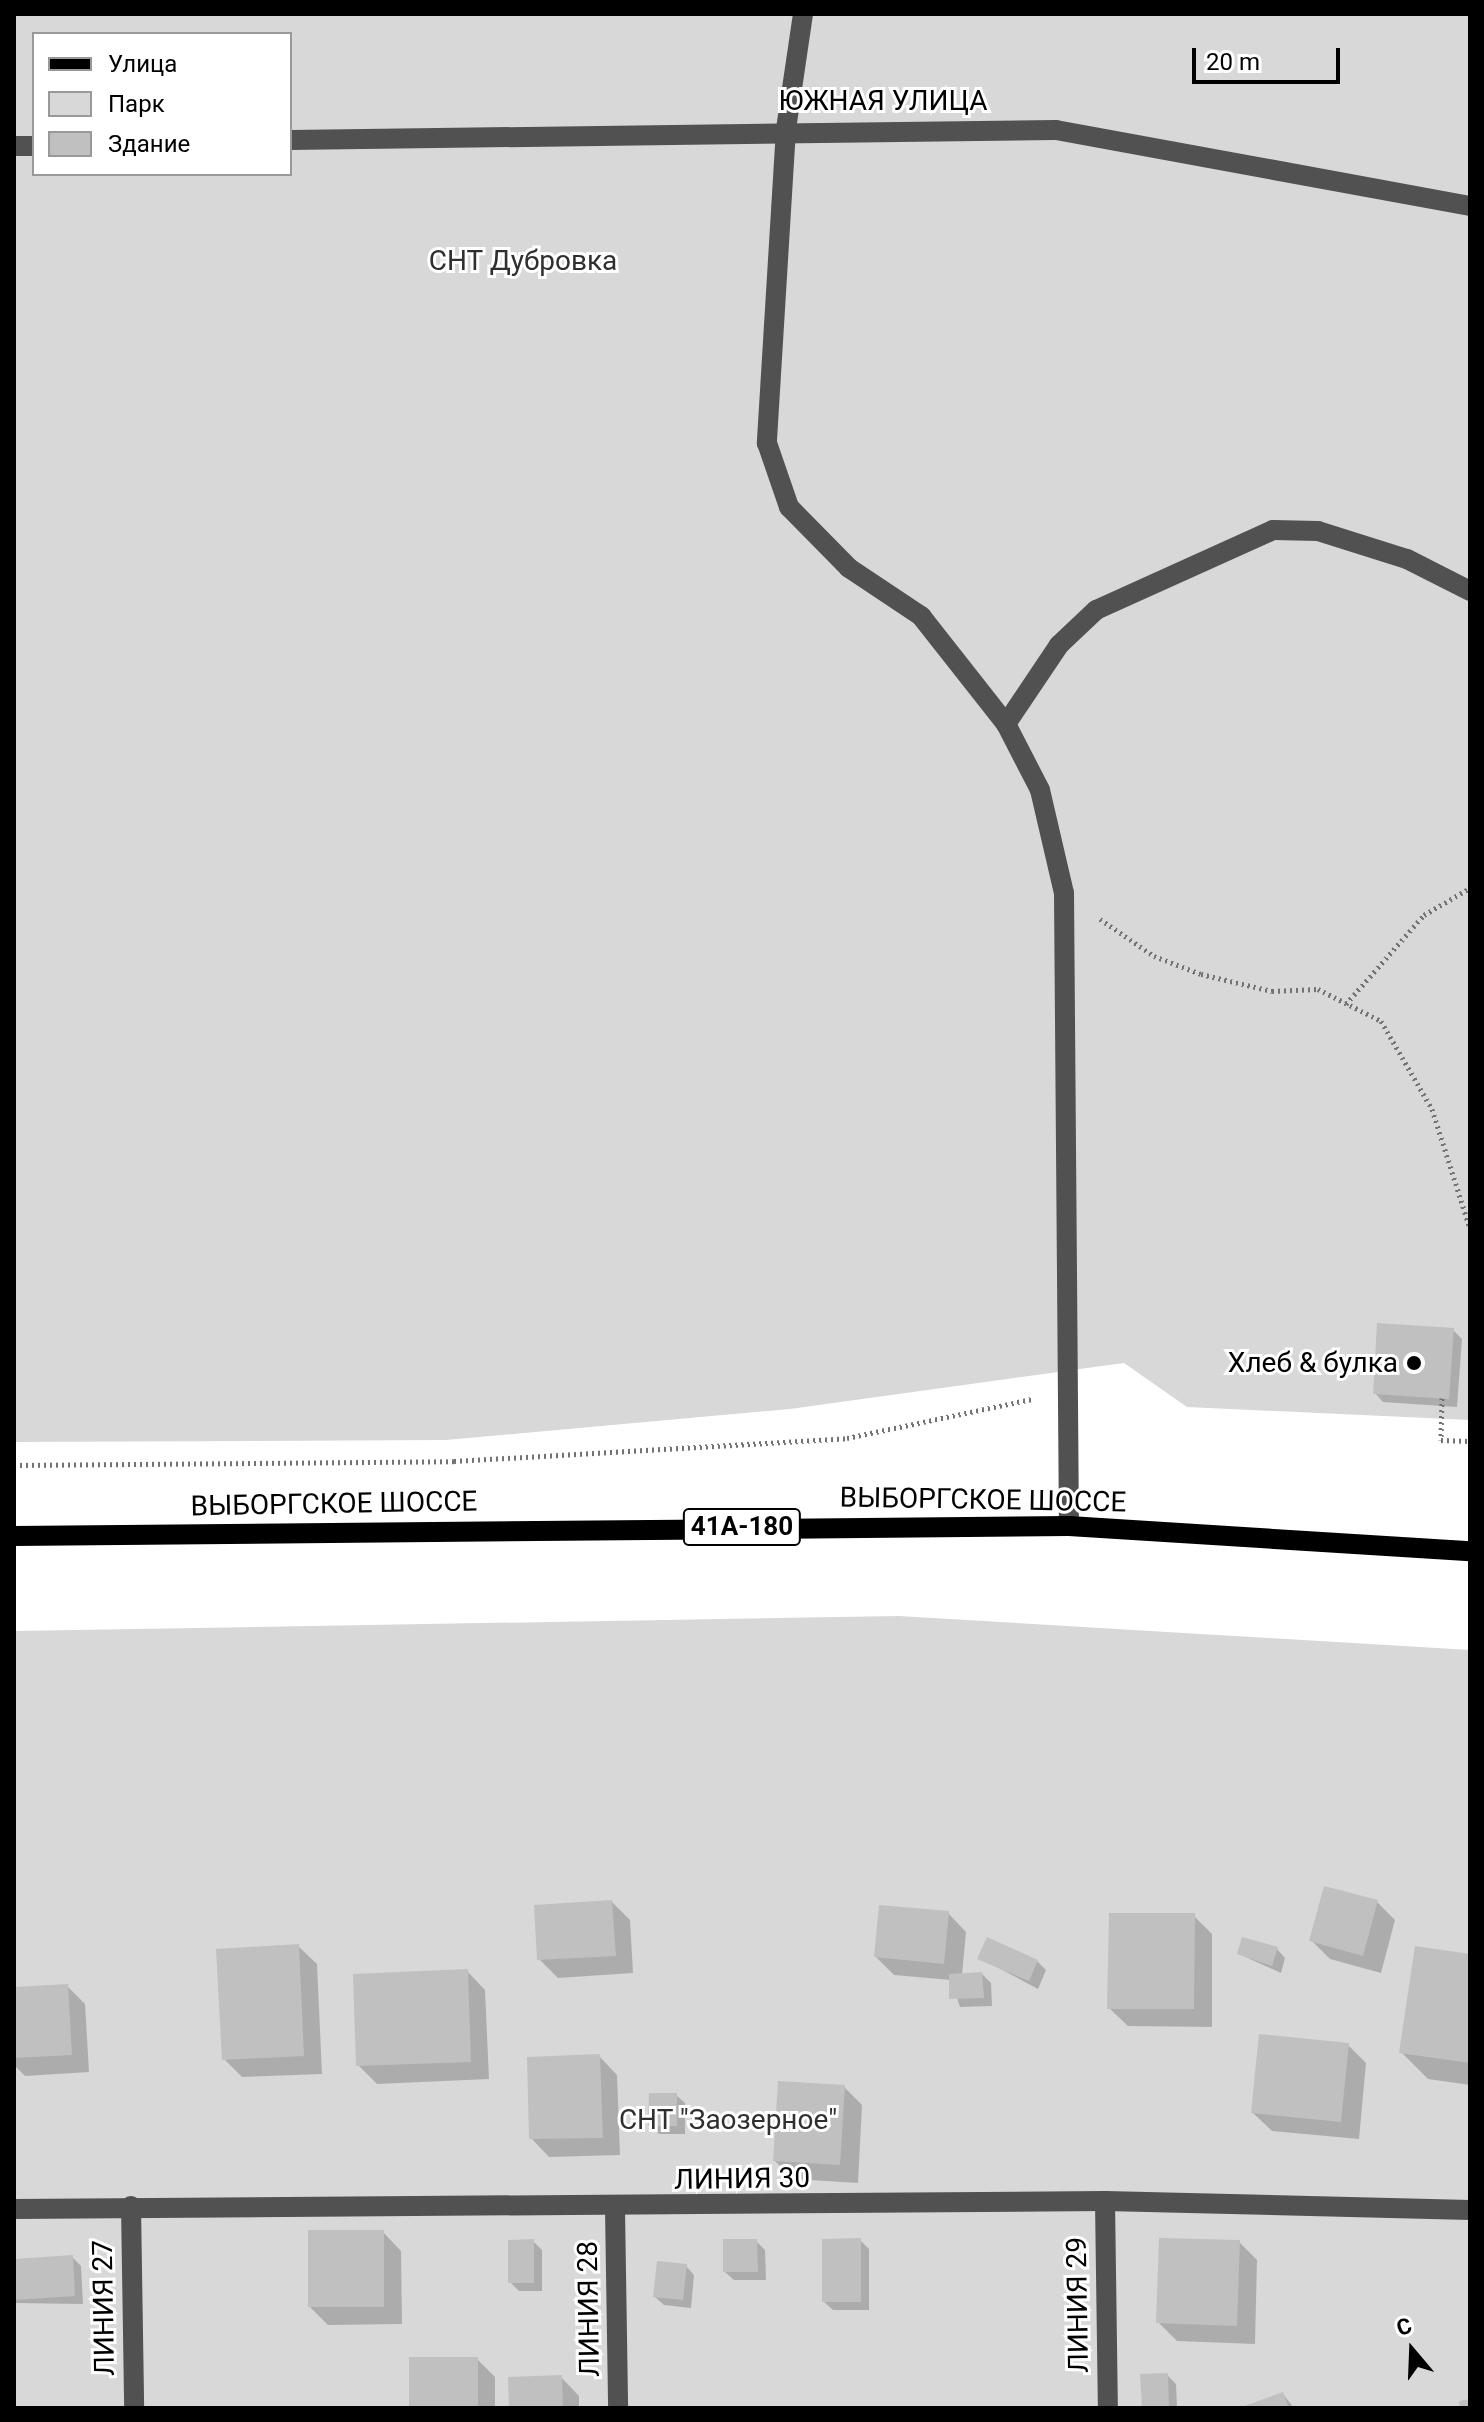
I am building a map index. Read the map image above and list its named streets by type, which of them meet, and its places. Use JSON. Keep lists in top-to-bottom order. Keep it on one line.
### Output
{"streets":{"main road":["ВЫБОРГСКОЕ ШОССЕ","41А-180"],"street":["ЮЖНАЯ УЛИЦА","ЛИНИЯ 30","ЛИНИЯ 29","ЛИНИЯ 27","ЛИНИЯ 28"]},"crossings":[["ЛИНИЯ 30","ЛИНИЯ 29"],["ЛИНИЯ 30","ЛИНИЯ 27"],["ЛИНИЯ 30","ЛИНИЯ 28"]],"parks":["СНТ Дубровка","СНТ \"Заозерное\""],"places":["Хлеб & булка"],"legend":["Улица","Парк","Здание"],"scale_bar":"20 m","north":"top"}
